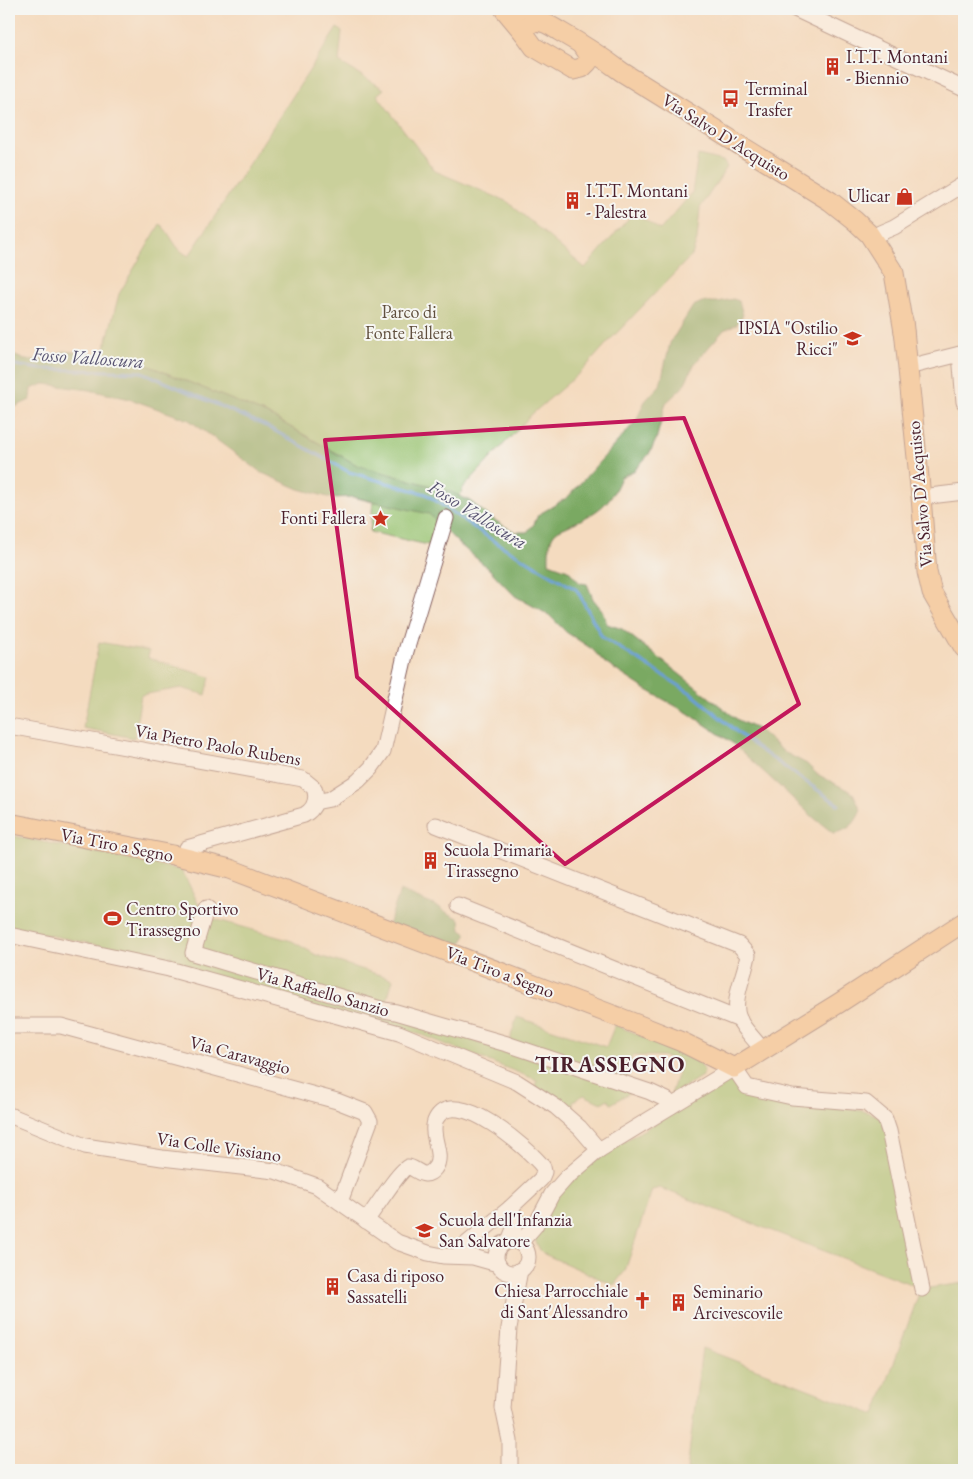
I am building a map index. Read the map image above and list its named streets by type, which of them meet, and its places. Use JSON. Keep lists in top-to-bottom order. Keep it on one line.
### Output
{"streets":{"main road":["Via Salvo D'Acquisto","Via Tiro a Segno"],"street":["Via Pietro Paolo Rubens","Via Raffaello Sanzio","Via Caravaggio","Via Colle Vissiano"]},"crossings":[["Via Caravaggio","Via Colle Vissiano"]],"districts":["TIRASSEGNO"],"water":["Fosso Valloscura"],"parks":["Parco di Fonte Fallera"],"places":{"building":["I.T.T. Montani - Biennio","I.T.T. Montani - Palestra","Scuola Primaria Tirassegno","Casa di riposo Sassatelli","Seminario Arcivescovile"],"bus stop":["Terminal Trasfer"],"shop":["Ulicar"],"school or university":["IPSIA \"Ostilio Ricci\"","Scuola dell'Infanzia San Salvatore"],"place":["Fonti Fallera"],"sports":["Centro Sportivo Tirassegno"],"church":["Chiesa Parrocchiale di Sant'Alessandro"]}}
